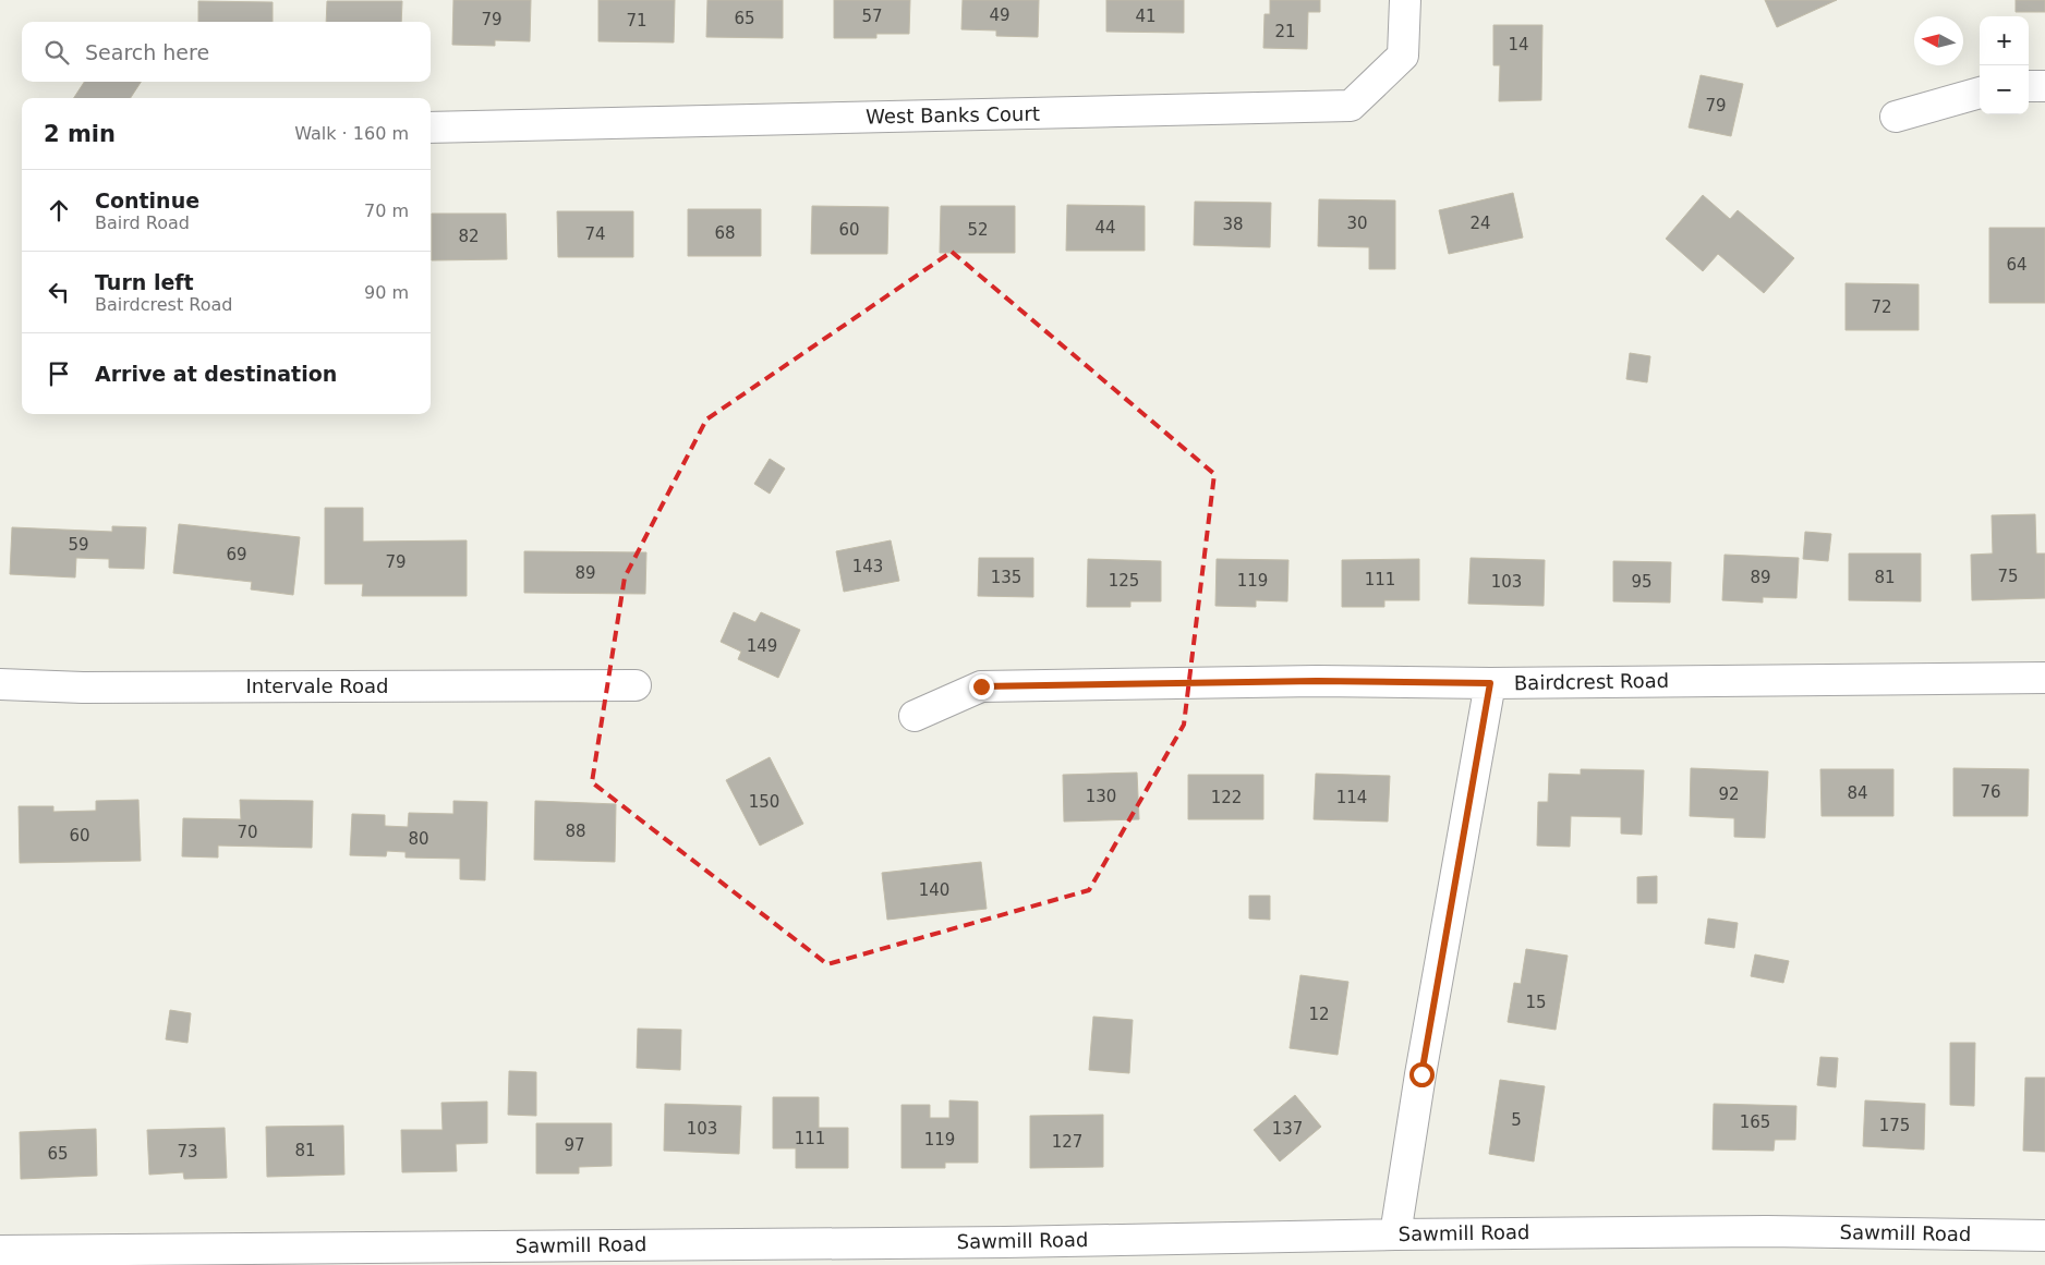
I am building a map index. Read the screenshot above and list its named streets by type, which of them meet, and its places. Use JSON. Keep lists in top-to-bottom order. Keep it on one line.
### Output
{"streets":{"street":["West Banks Court","Bairdcrest Road","Intervale Road","Sawmill Road"]},"house_numbers":["49","57","41","65","79","71","21","14","79","30","24","38","44","60","52","68","74","82","64","72","59","69","79","143","89","75","135","89","81","111","125","119","103","95","149","76","84","92","130","122","114","150","88","70","60","80","140","15","12","5","165","175","103","137","111","119","127","97","81","73","65"],"north":"left","page":{"map_buttons":["+","−"],"search":"Search here","heading":["2 min","Walk · 160 m"],"list":[["Continue","Baird Road","70 m"],["Turn left","Bairdcrest Road","90 m"],"Arrive at destination"]}}
